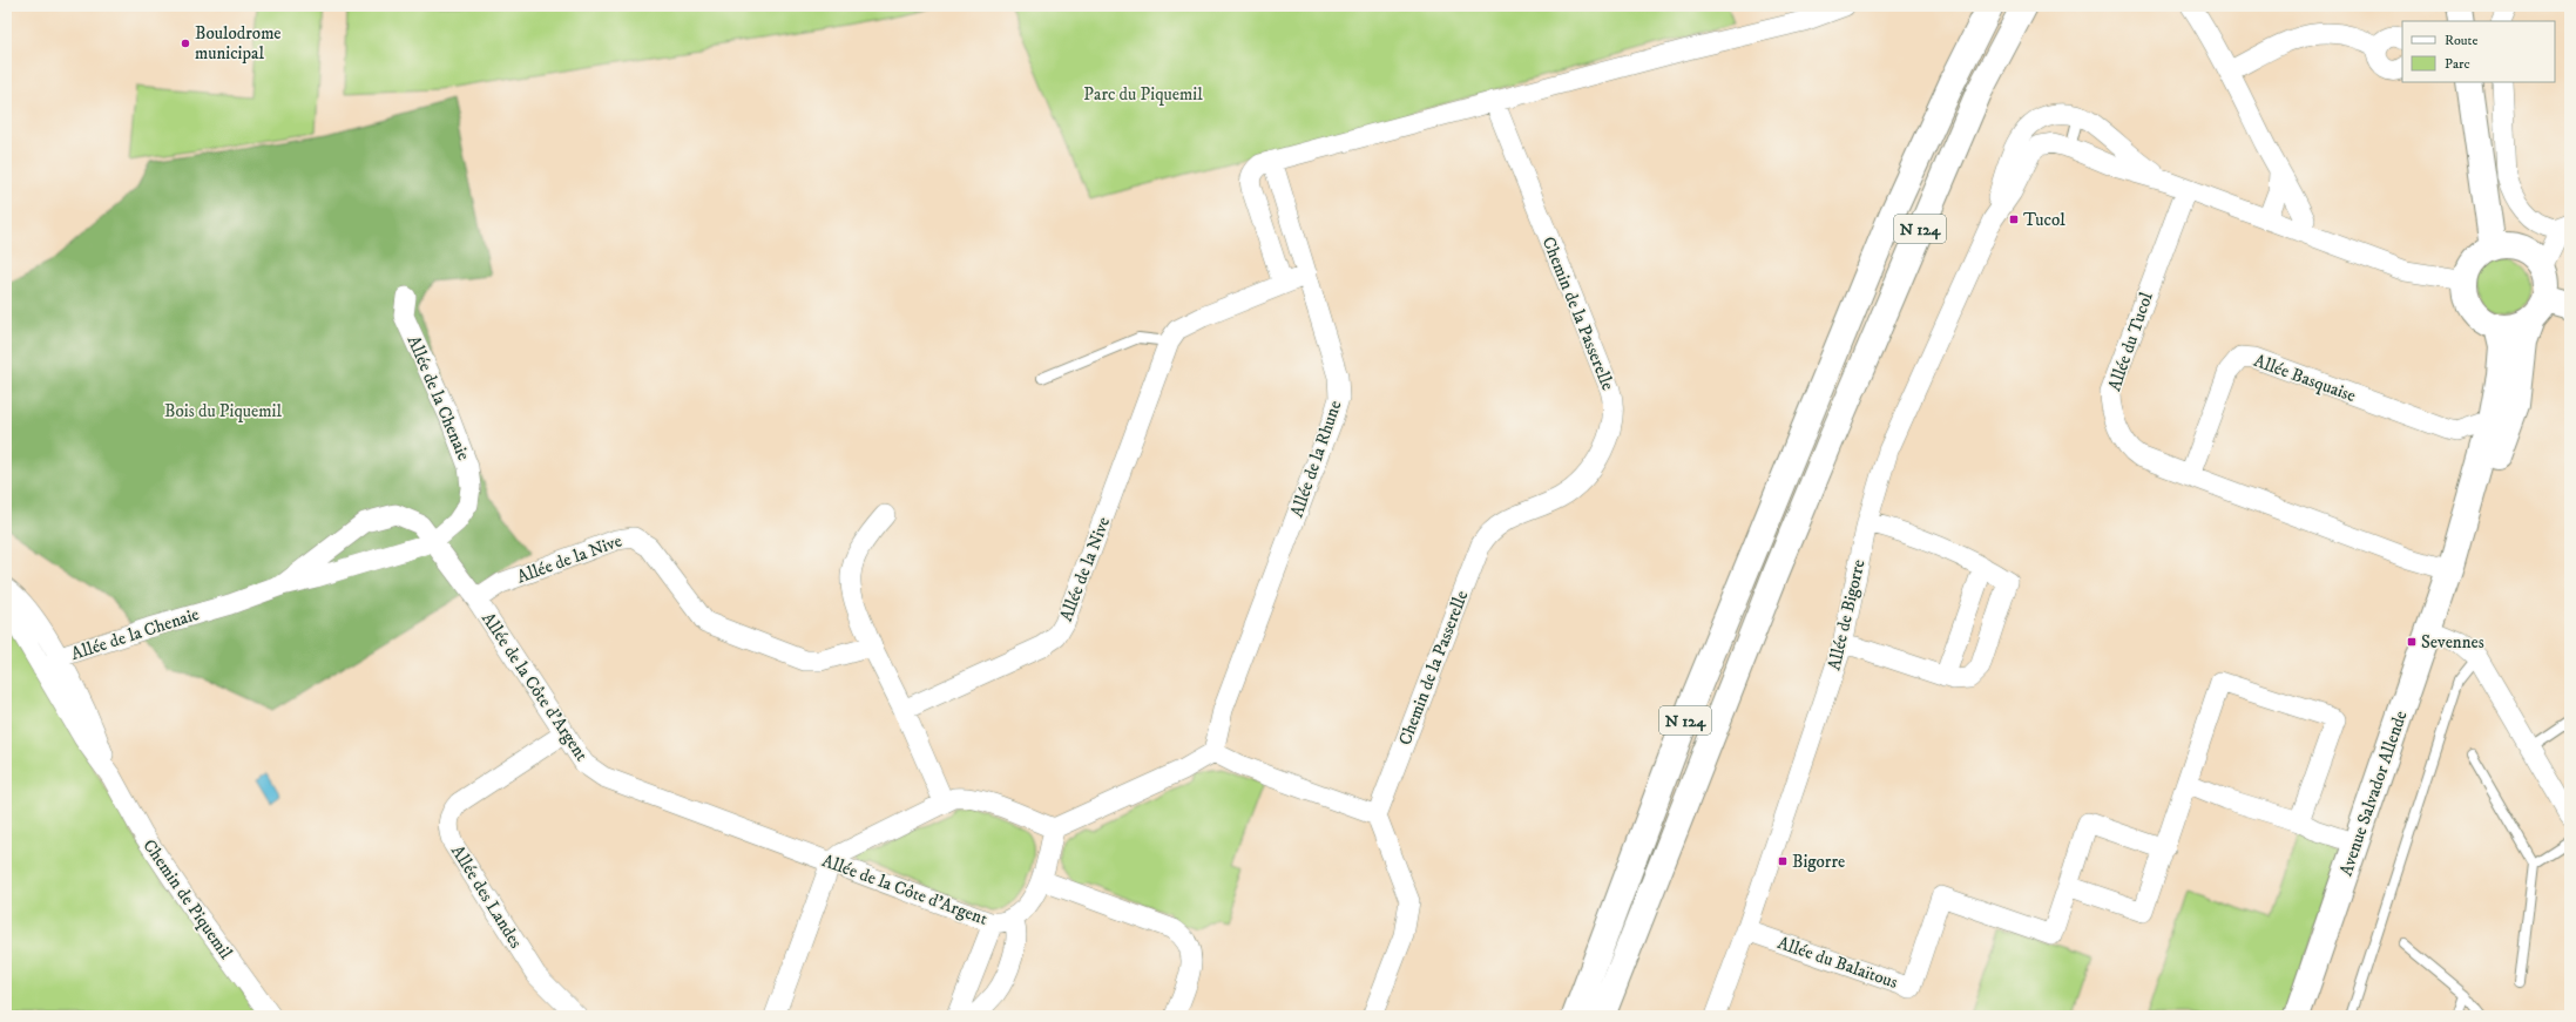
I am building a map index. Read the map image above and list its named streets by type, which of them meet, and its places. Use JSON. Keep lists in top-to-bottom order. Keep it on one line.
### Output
{"streets":{"main road":["N 124","Avenue Salvador Allende"],"street":["Chemin de la Passerelle","Allée du Tucol","Allée Basquaise","Allée de la Chenaie","Allée de la Rhune","Allée de la Nive","Allée de Bigorre","Allée de la Côte d'Argent","Allée des Landes","Chemin de Piquemil","Allée du Balaïtous"]},"crossings":[["Allée du Tucol","Allée Basquaise"],["Allée du Tucol","Allée de Bigorre"],["Allée du Tucol","Avenue Salvador Allende"],["Allée Basquaise","Avenue Salvador Allende"],["Allée de la Chenaie","Allée de la Côte d'Argent"],["Allée de la Chenaie","Chemin de Piquemil"],["Allée de la Rhune","Allée de la Nive"],["Allée de la Nive","Allée de la Côte d'Argent"],["Allée de Bigorre","Allée du Balaïtous"],["Allée de la Côte d'Argent","Allée des Landes"]],"parks":["Parc du Piquemil","Bois du Piquemil"],"places":{"other":["Boulodrome municipal"],"transit":["Tucol","Sevennes","Bigorre"]},"legend":["Route","Parc"]}
